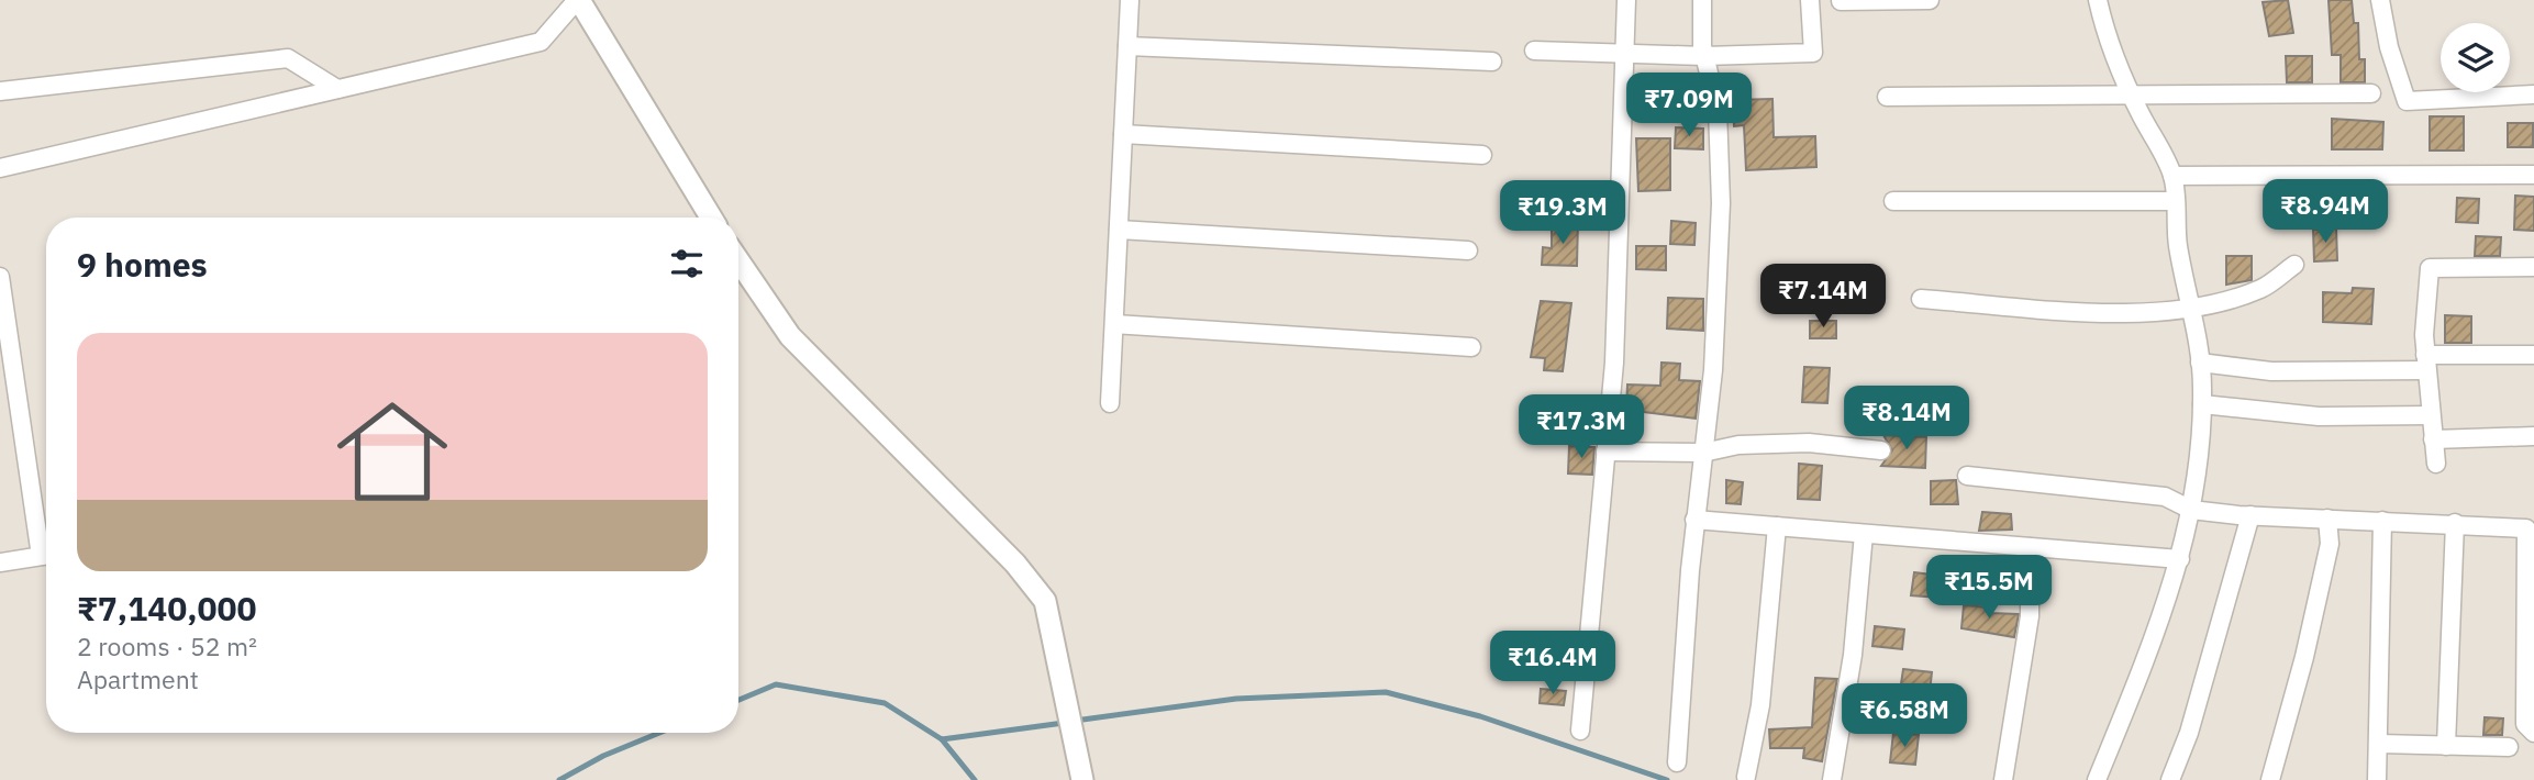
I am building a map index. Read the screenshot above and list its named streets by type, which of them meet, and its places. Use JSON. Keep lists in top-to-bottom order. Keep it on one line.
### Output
{"page":{"price":["₹7.09M","₹8.94M","₹19.3M","₹7.14M","₹8.14M","₹17.3M","₹15.5M","₹16.4M","₹6.58M"],"heading":"9 homes","list":[{"name":"₹7,140,000","note":"2 rooms · 52 m² · Apartment"}]}}
